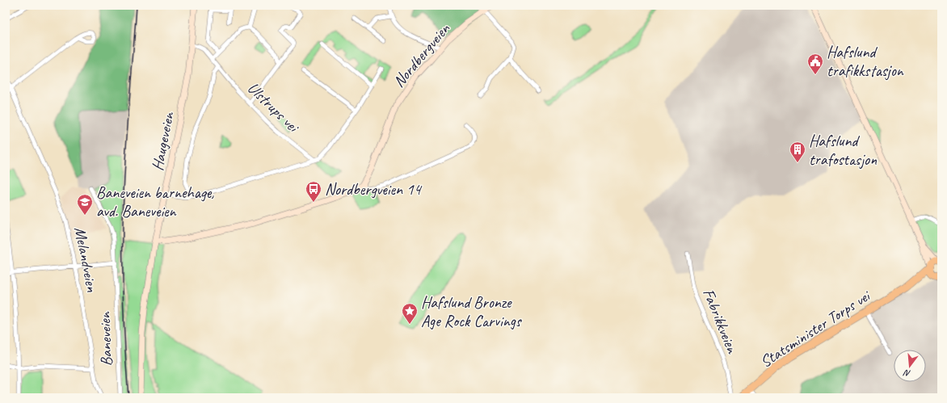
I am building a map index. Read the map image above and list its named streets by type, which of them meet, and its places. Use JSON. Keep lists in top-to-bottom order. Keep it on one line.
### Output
{"streets":{"highway":["Statsminister Torps vei"],"street":["Nordbergveien","Ulstrups vei","Haugeveien","Melandveien","Fabrikkveien","Baneveien"]},"crossings":[["Ulstrups vei","Haugeveien"]],"places":{"public building":["Hafslund trafikkstasjon"],"building":["Hafslund trafostasjon"],"bus stop":["Nordbergveien 14"],"school or university":["Baneveien barnehage, avd. Baneveien"],"place":["Hafslund Bronze Age Rock Carvings"]},"north":"bottom"}
